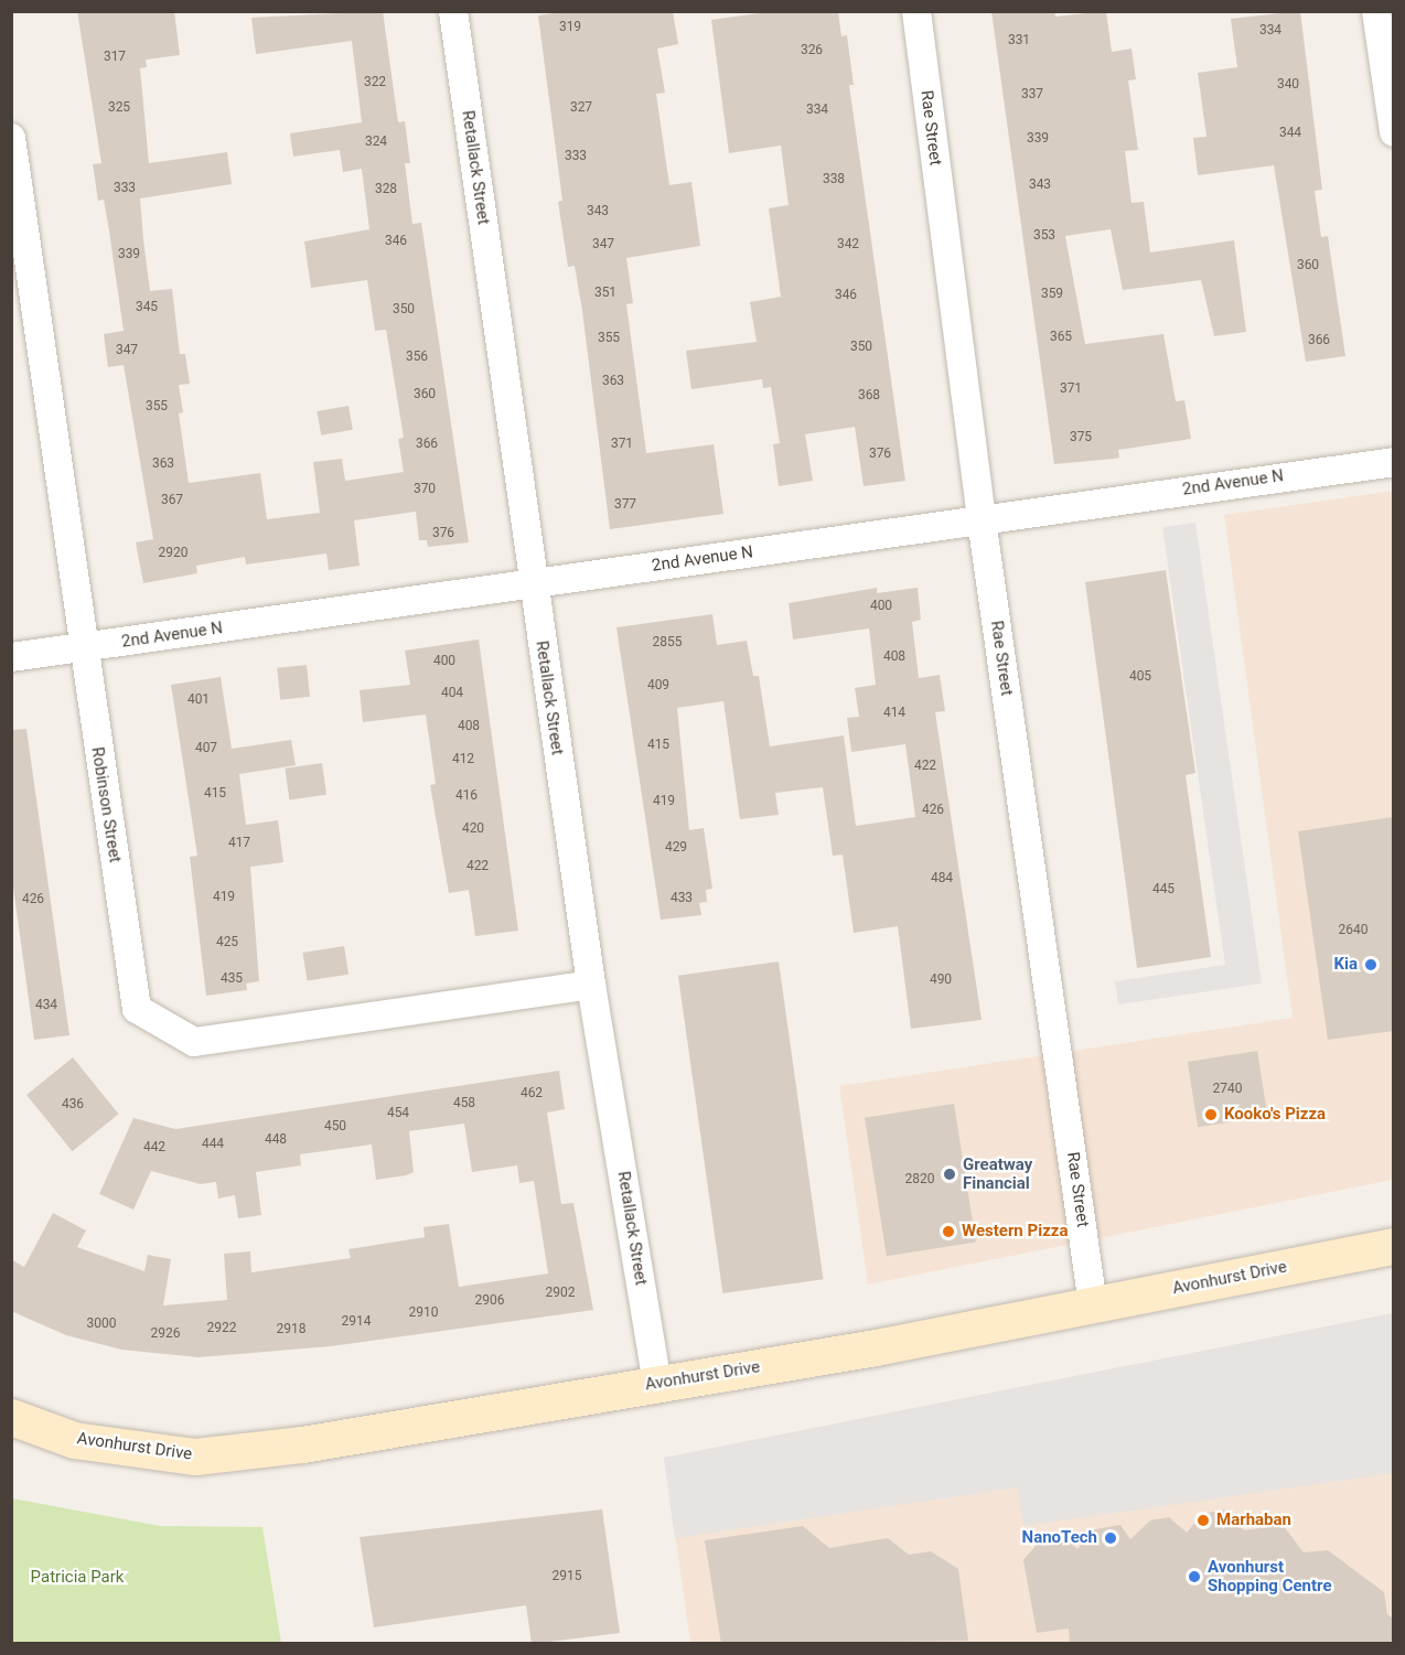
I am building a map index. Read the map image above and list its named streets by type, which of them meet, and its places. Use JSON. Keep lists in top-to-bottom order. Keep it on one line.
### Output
{"streets":{"street":["Rae Street","Retallack Street","2nd Avenue N","Robinson Street","Avonhurst Drive"]},"crossings":[["Rae Street","2nd Avenue N"],["Rae Street","Avonhurst Drive"],["Retallack Street","2nd Avenue N"],["Retallack Street","Robinson Street"],["Retallack Street","Avonhurst Drive"],["2nd Avenue N","Robinson Street"]],"parks":["Patricia Park"],"places":["Kia","Kooko's Pizza","Greatway Financial","Western Pizza","Marhaban","NanoTech","Avonhurst Shopping Centre"],"house_numbers":["319","334","331","326","317","322","340","337","325","327","334","344","339","324","333","338","343","333","328","343","353","346","347","342","339","360","351","359","346","345","350","365","355","366","350","347","356","363","371","360","368","355","375","366","371","376","363","370","367","377","376","2920","400","2855","408","400","405","409","404","401","414","408","415","407","412","422","415","416","419","426","420","417","429","422","484","445","419","433","426","2640","425","435","490","434","2740","462","458","436","454","450","448","444","442","2820","2902","2906","2910","2914","3000","2922","2918","2926","2915"]}
